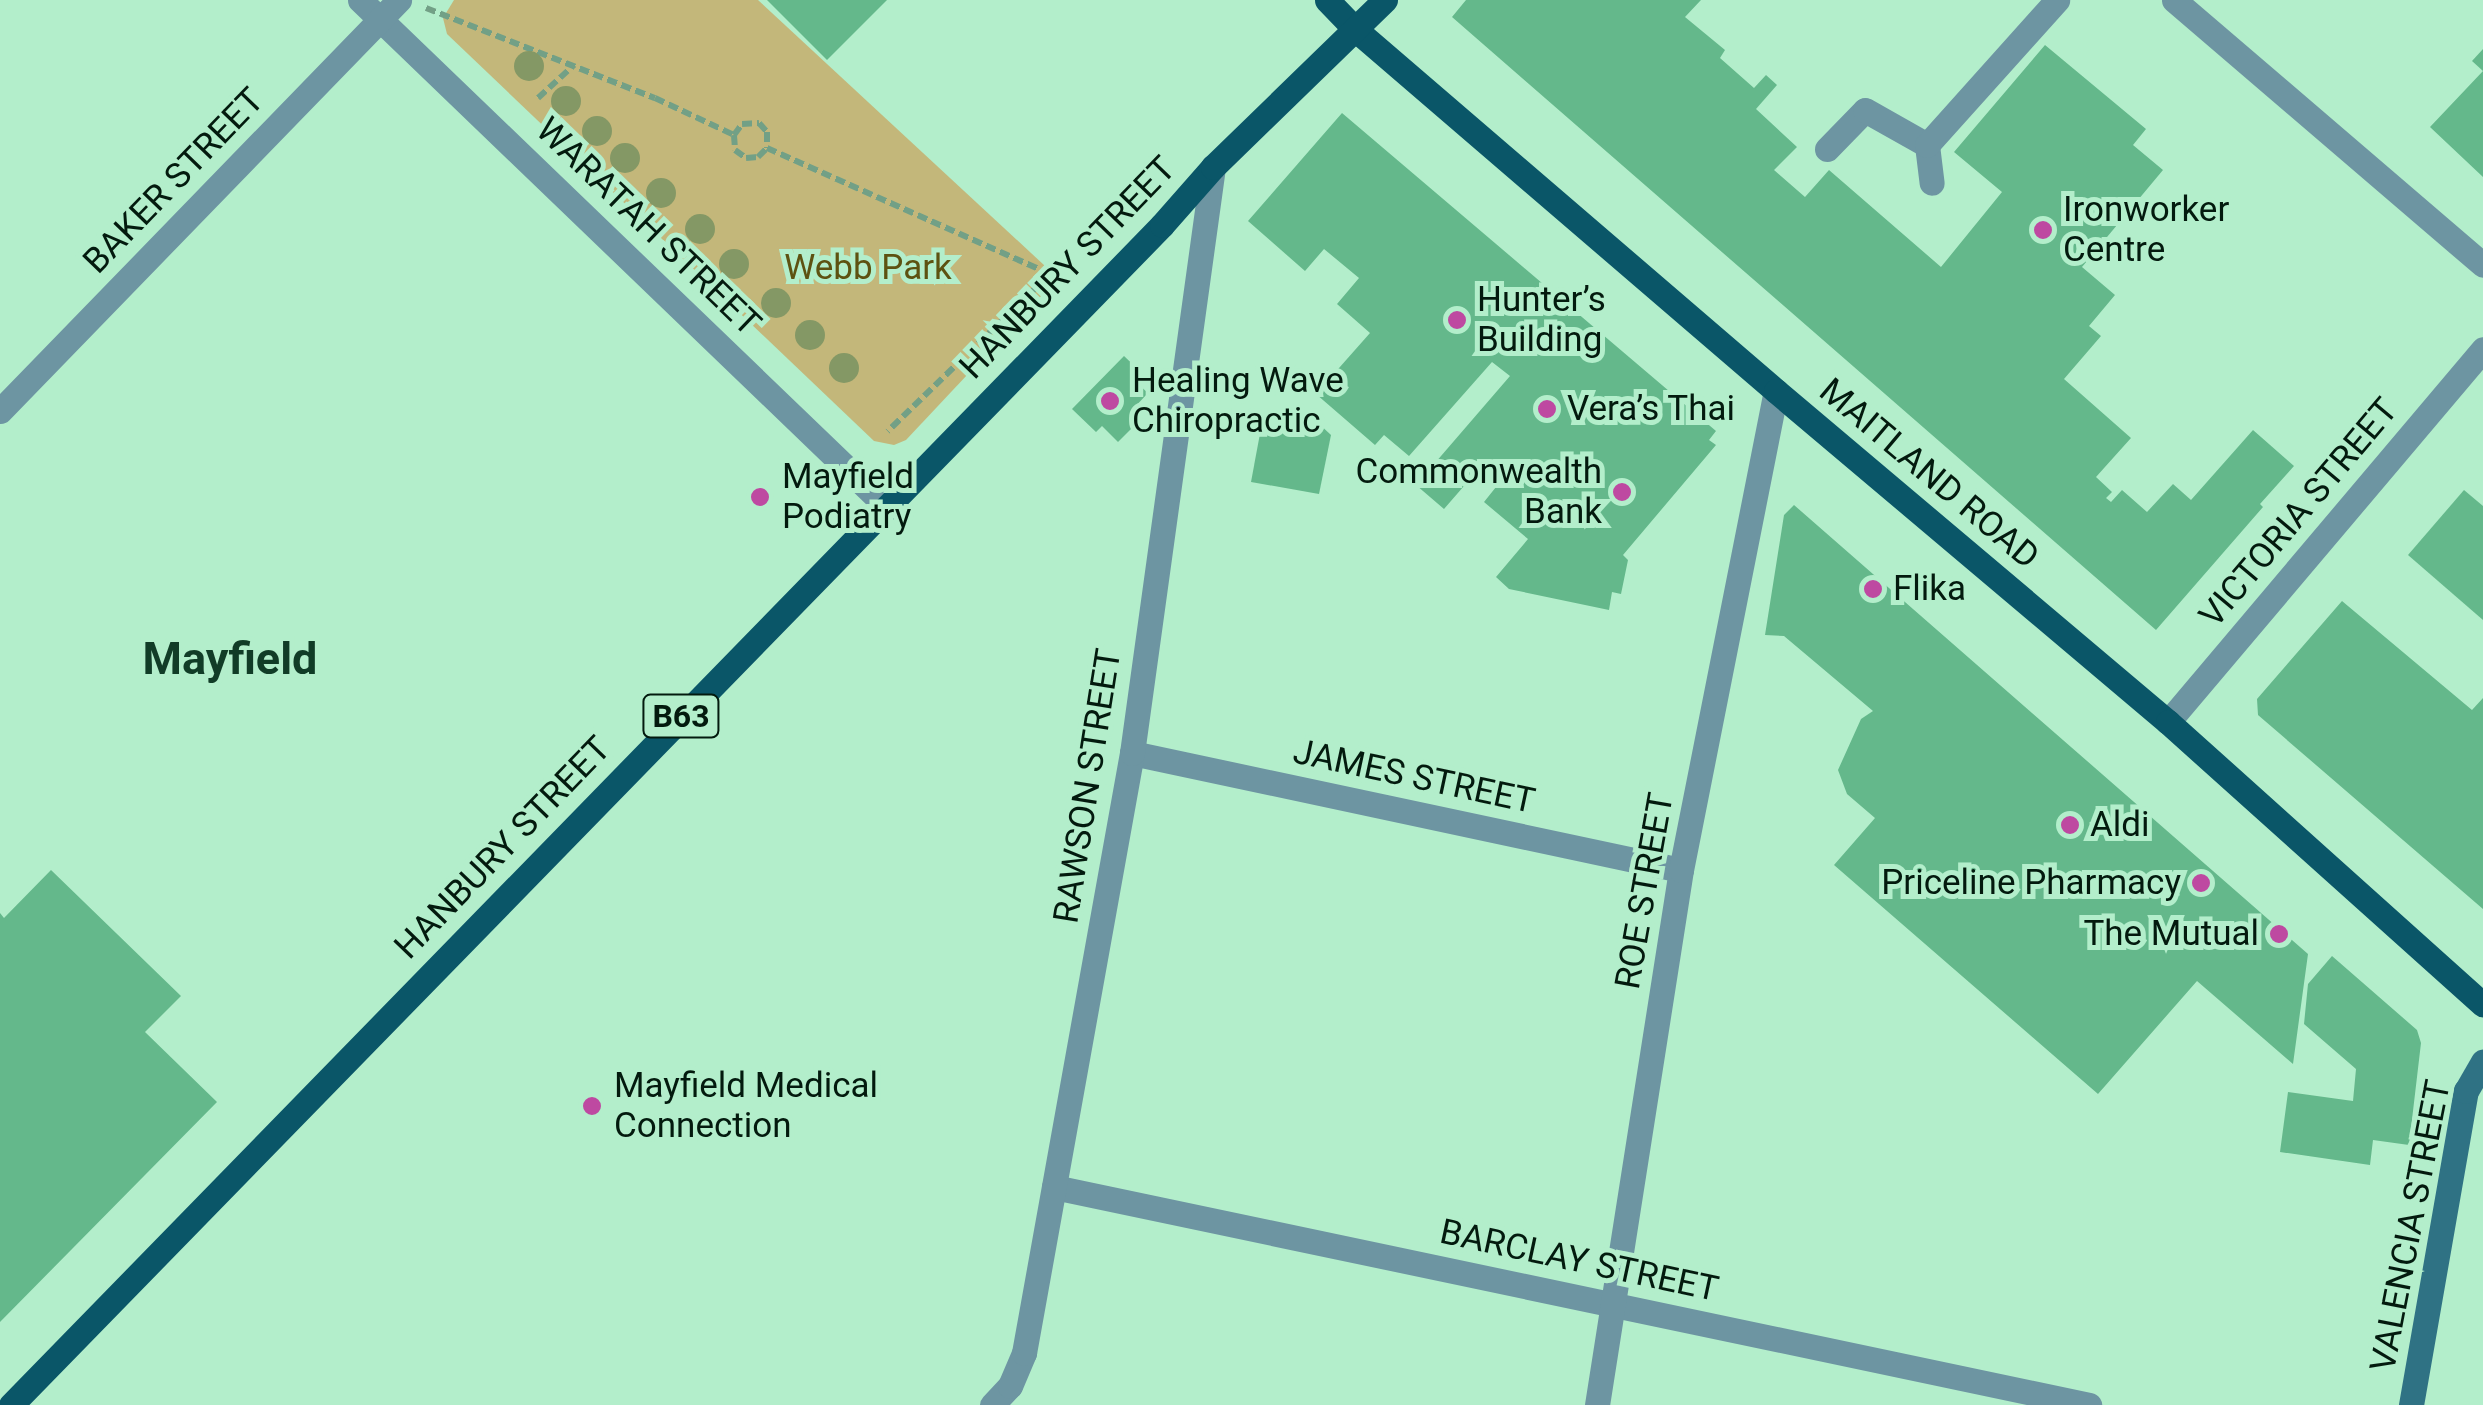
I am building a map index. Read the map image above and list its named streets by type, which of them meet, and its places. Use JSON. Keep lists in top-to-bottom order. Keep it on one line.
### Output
{"streets":{"main road":["HANBURY STREET","MAITLAND ROAD","B63"],"street":["BAKER STREET","WARATAH STREET","VICTORIA STREET","JAMES STREET","RAWSON STREET","ROE STREET","VALENCIA STREET","BARCLAY STREET"]},"crossings":[["BAKER STREET","WARATAH STREET"],["WARATAH STREET","HANBURY STREET"],["HANBURY STREET","MAITLAND ROAD"],["HANBURY STREET","RAWSON STREET"],["MAITLAND ROAD","VICTORIA STREET"],["MAITLAND ROAD","ROE STREET"],["JAMES STREET","RAWSON STREET"],["JAMES STREET","ROE STREET"],["RAWSON STREET","BARCLAY STREET"],["ROE STREET","BARCLAY STREET"]],"districts":["Mayfield"],"parks":["Webb Park"],"places":["Ironworker Centre","Hunter’s Building","Healing Wave Chiropractic","Vera’s Thai","Commonwealth Bank","Mayfield Podiatry","Flika","Aldi","Priceline Pharmacy","The Mutual","Mayfield Medical Connection"]}
